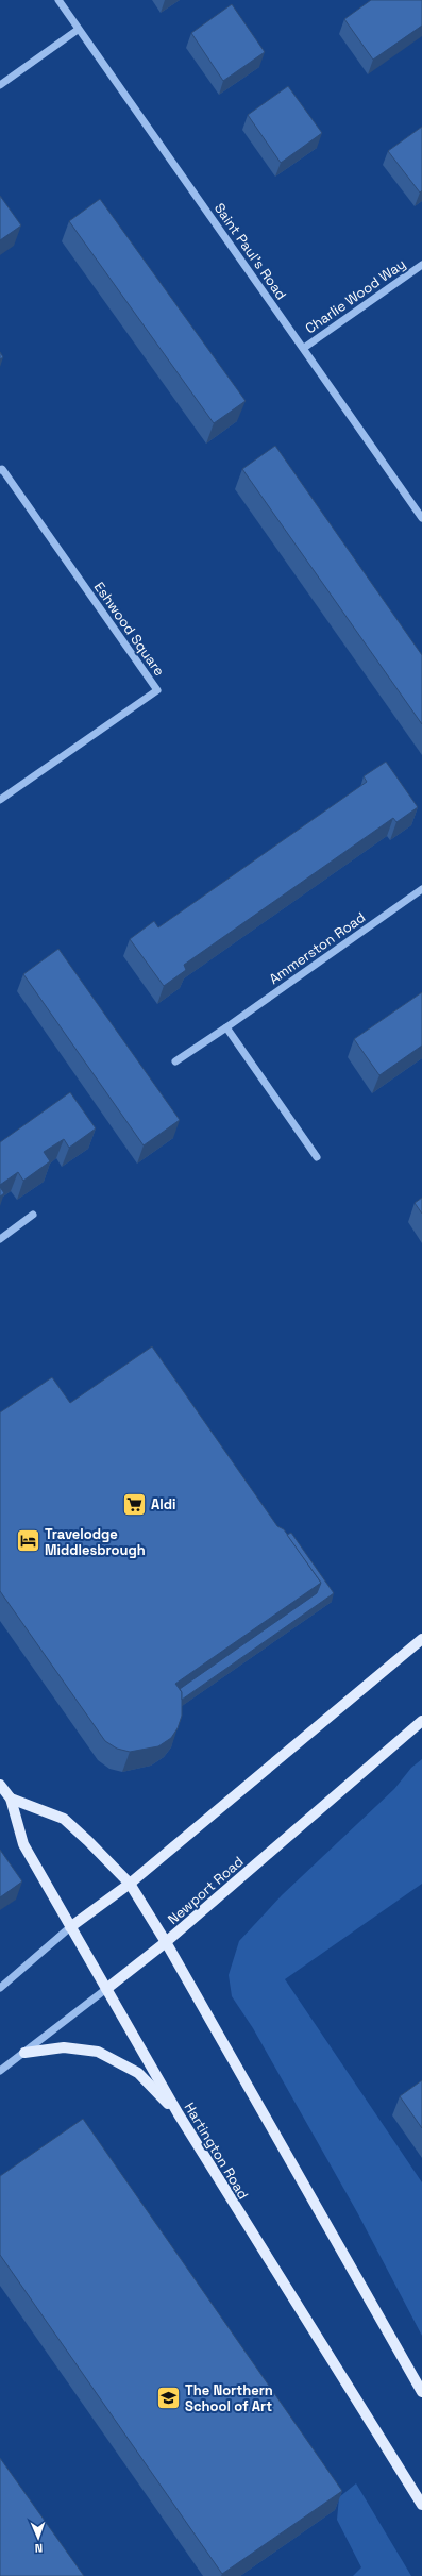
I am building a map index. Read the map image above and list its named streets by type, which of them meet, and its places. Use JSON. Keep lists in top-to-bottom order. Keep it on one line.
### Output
{"streets":{"main road":["Newport Road","Hartington Road"],"street":["Saint Paul's Road","Charlie Wood Way","Eshwood Square","Ammerston Road"]},"crossings":[["Saint Paul's Road","Charlie Wood Way"],["Newport Road","Hartington Road"]],"places":{"supermarket":["Aldi"],"hotel":["Travelodge Middlesbrough"],"school or university":["The Northern School of Art"]},"north":"bottom"}
